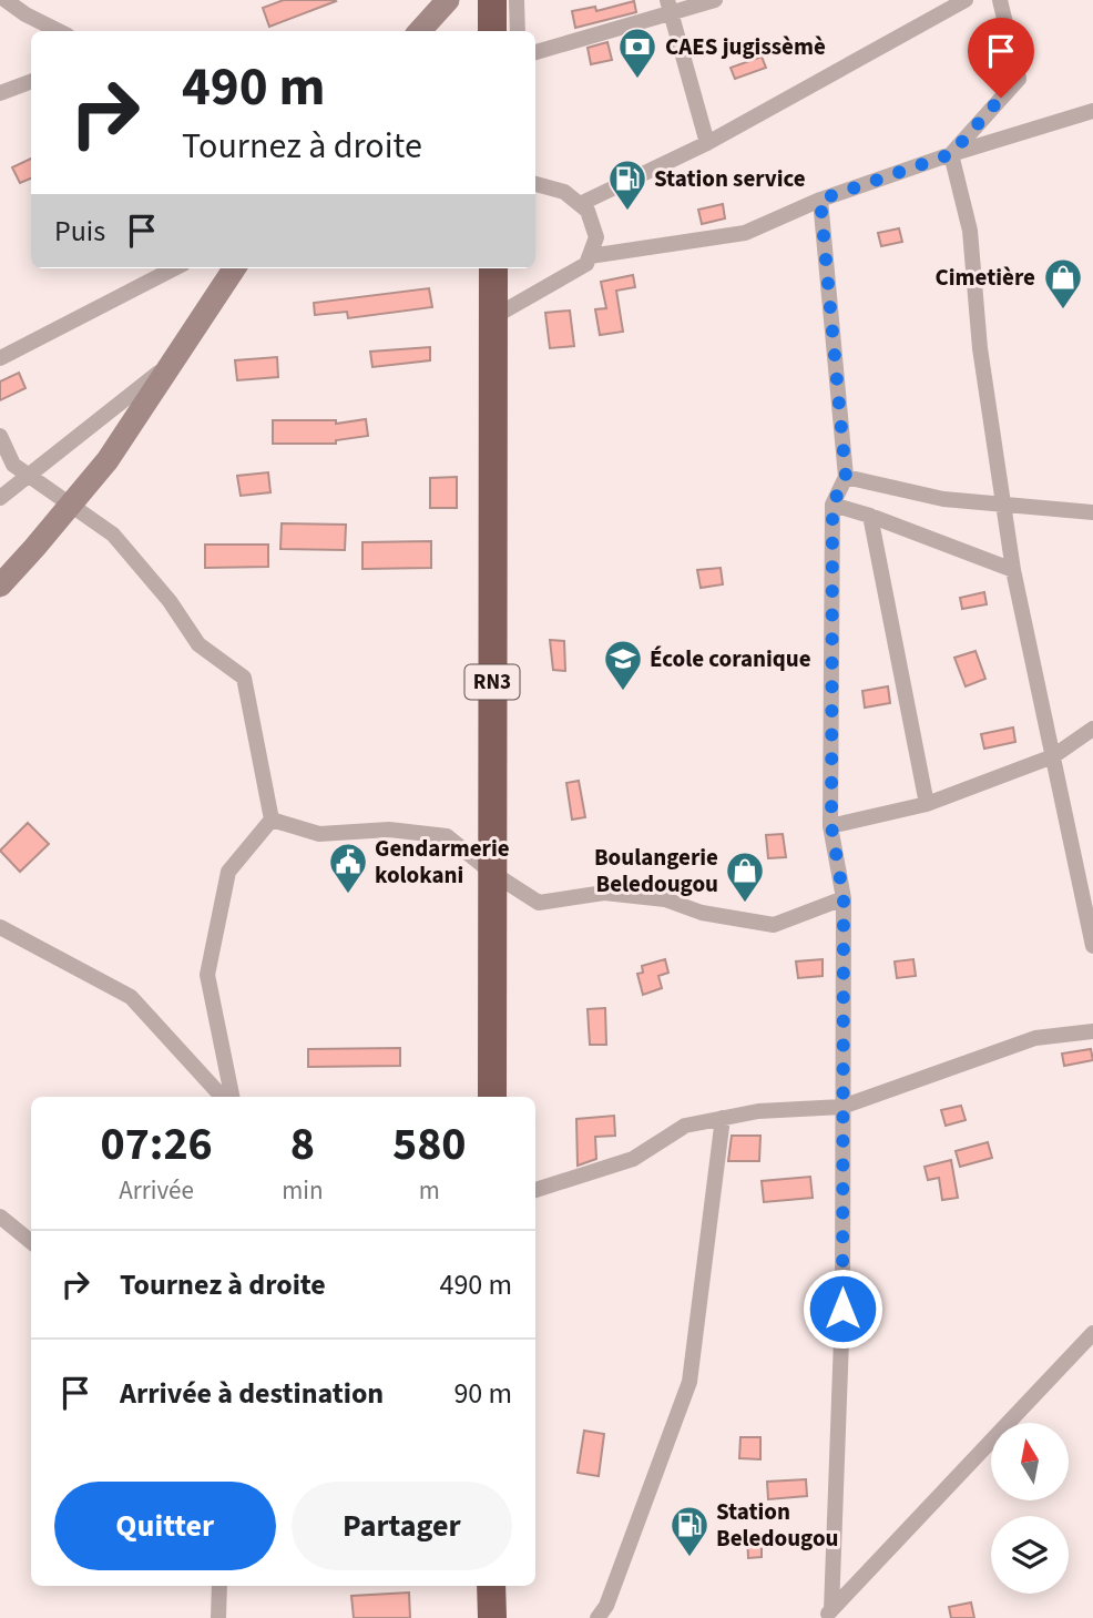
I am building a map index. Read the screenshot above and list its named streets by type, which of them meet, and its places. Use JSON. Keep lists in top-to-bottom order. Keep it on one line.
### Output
{"streets":{"highway":["RN3"]},"places":{"bank":["CAES jugissèmè"],"fuel station":["Station service","Station Beledougou"],"shop":["Cimetière","Boulangerie Beledougou"],"school or university":["École coranique"],"public building":["Gendarmerie kolokani"]},"north":"top","page":{"turn":["490 m","Tournez à droite"],"then":"Puis","eta":["07:26","Arrivée","8","min","580","m"],"list":[{"name":"Tournez à droite","value":"490 m"},{"name":"Arrivée à destination","value":"90 m"}],"buttons":["Quitter","Partager"]}}
